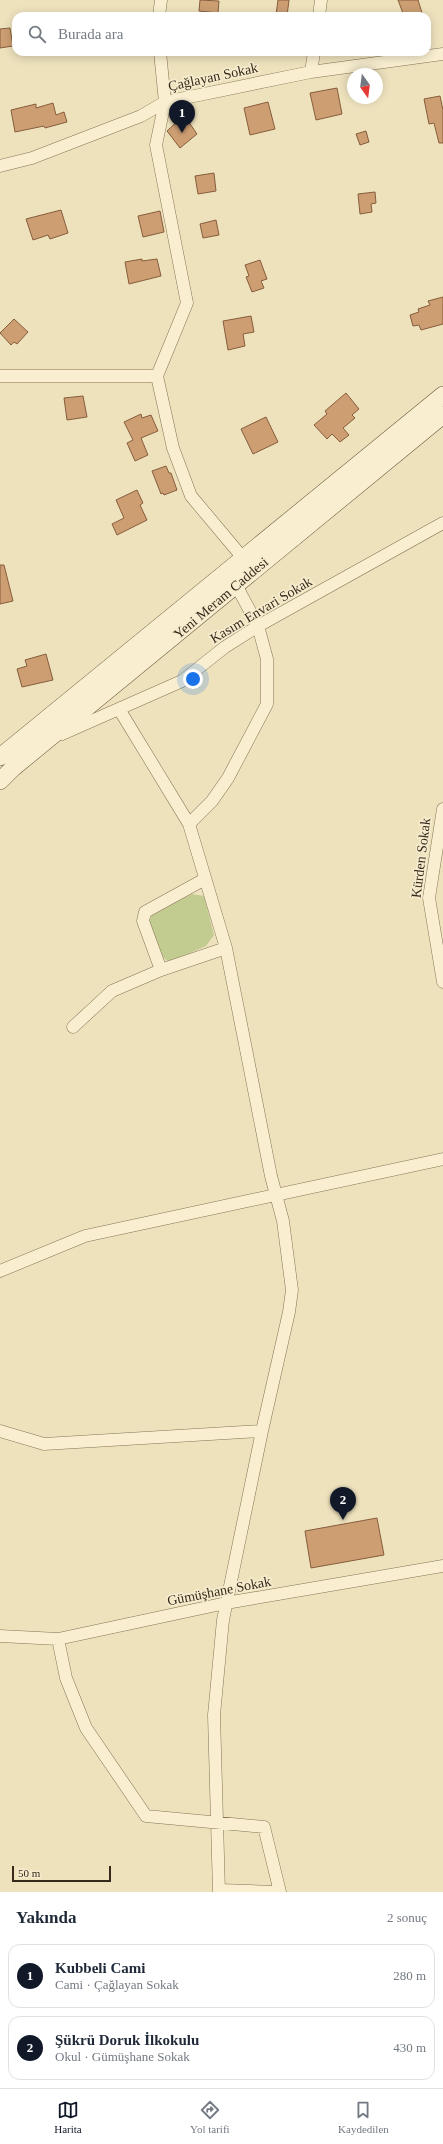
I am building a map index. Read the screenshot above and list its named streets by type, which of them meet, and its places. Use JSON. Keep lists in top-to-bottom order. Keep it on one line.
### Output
{"streets":{"main road":["Yeni Meram Caddesi"],"street":["Çağlayan Sokak","Kasım Envari Sokak","Kürden Sokak","Gümüşhane Sokak"]},"crossings":[["Yeni Meram Caddesi","Kasım Envari Sokak"]],"scale_bar":"50 m","north":"bottom","page":{"search":"Burada ara","pins":["1","2"],"scale":"50 m","heading":["Yakında","2 sonuç"],"list":[{"mark":"1","name":"Kubbeli Cami","note":"Cami · Çağlayan Sokak","value":"280 m"},{"mark":"2","name":"Şükrü Doruk İlkokulu","note":"Okul · Gümüşhane Sokak","value":"430 m"}],"nav":["Harita","Yol tarifi","Kaydedilen"]}}
